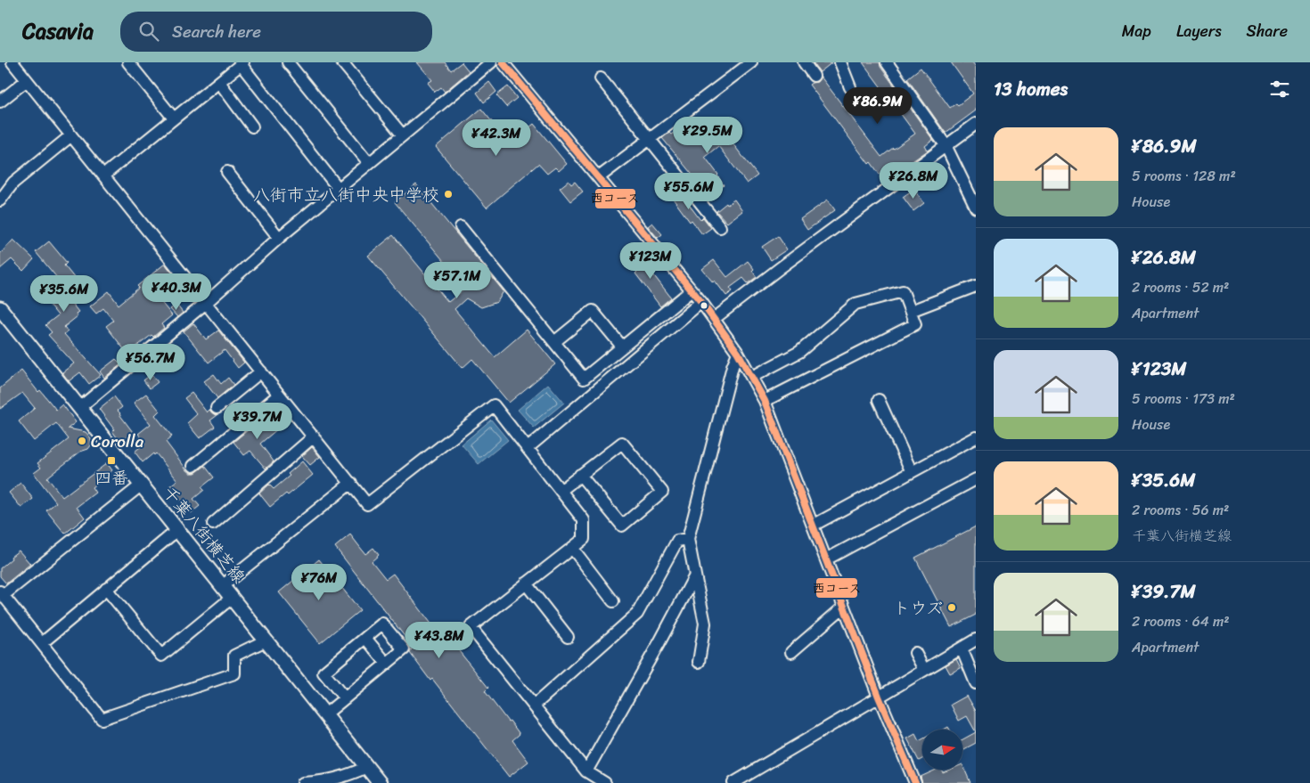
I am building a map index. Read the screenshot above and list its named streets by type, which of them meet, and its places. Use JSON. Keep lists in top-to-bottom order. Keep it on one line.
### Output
{"streets":{"main road":["千葉八街横芝線"]},"places":{"other":["八街市立八街中央中学校","Corolla","トウズ"],"transit":["四番"]},"lines":["transit line 西コース"],"north":"right","page":{"header":"Casavia","search":"Search here","nav":["Map","Layers","Share"],"heading":"13 homes","price":["¥86.9M","¥29.5M","¥42.3M","¥26.8M","¥55.6M","¥123M","¥57.1M","¥40.3M","¥35.6M","¥56.7M","¥39.7M","¥76M","¥43.8M"],"list":[{"name":"¥86.9M","note":"5 rooms · 128 m² · House"},{"name":"¥26.8M","note":"2 rooms · 52 m² · Apartment"},{"name":"¥123M","note":"5 rooms · 173 m² · House"},{"name":"¥35.6M","note":"2 rooms · 56 m² · 千葉八街横芝線"},{"name":"¥39.7M","note":"2 rooms · 64 m² · Apartment"}]}}
